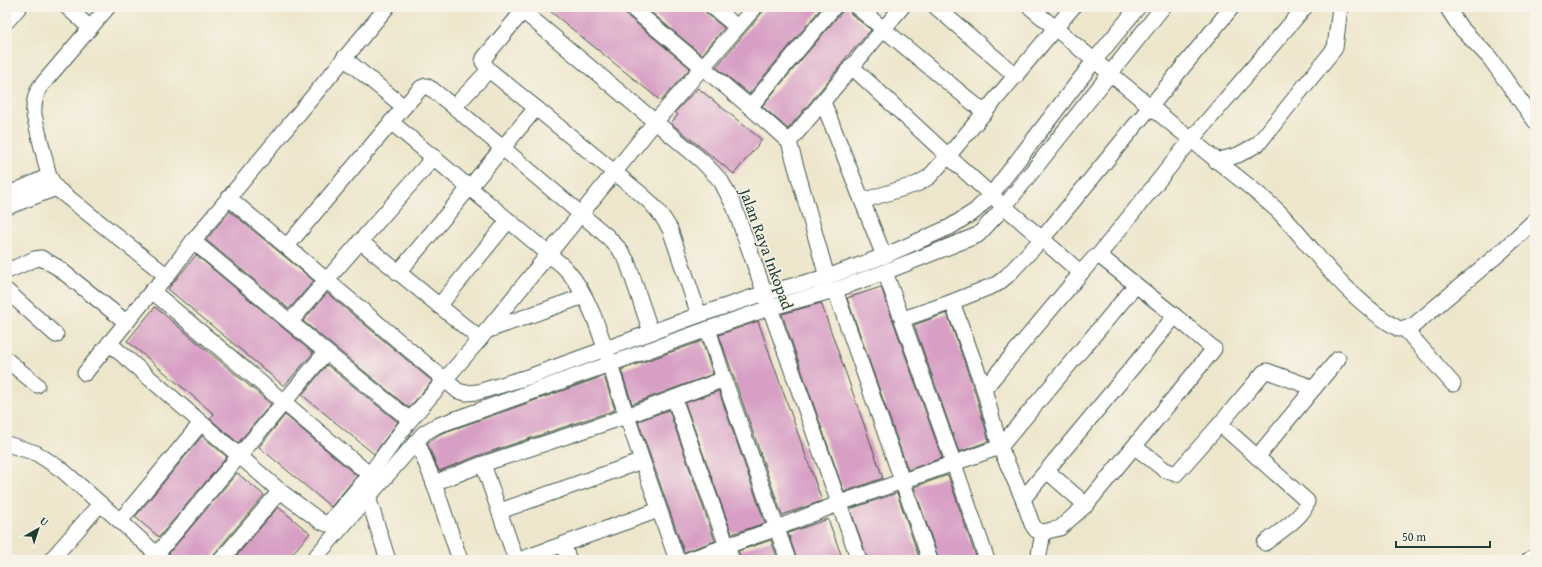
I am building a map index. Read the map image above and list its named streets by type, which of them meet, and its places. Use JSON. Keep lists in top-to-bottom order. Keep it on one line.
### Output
{"streets":{"street":["Jalan Raya Inkopad"]},"scale_bar":"50 m","north":"top right"}
